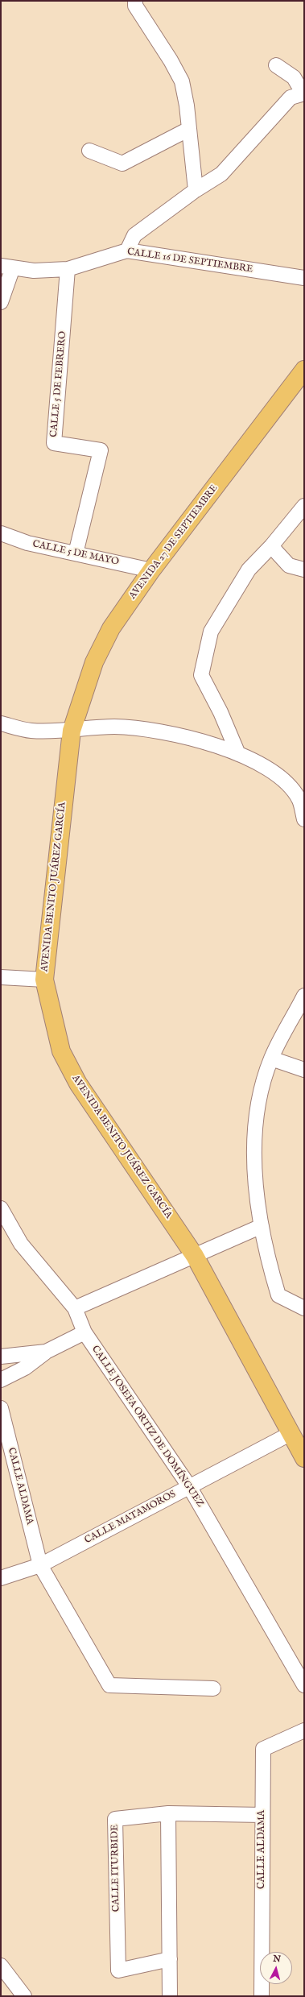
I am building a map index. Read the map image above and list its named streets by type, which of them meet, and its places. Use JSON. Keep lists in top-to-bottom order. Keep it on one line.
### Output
{"streets":{"main road":["AVENIDA 27 DE SEPTIEMBRE","AVENIDA BENITO JUÁREZ GARCÍA"],"street":["CALLE 16 DE SEPTIEMBRE","CALLE 5 DE FEBRERO","CALLE 5 DE MAYO","CALLE JOSEFA ORTIZ DE DOMÍNGUEZ","CALLE ALDAMA","CALLE MATAMOROS","CALLE ITURBIDE"]},"crossings":[["CALLE 16 DE SEPTIEMBRE","CALLE 5 DE FEBRERO"],["CALLE 5 DE FEBRERO","CALLE 5 DE MAYO"],["AVENIDA 27 DE SEPTIEMBRE","CALLE 5 DE MAYO"],["AVENIDA 27 DE SEPTIEMBRE","AVENIDA BENITO JUÁREZ GARCÍA"],["AVENIDA BENITO JUÁREZ GARCÍA","CALLE MATAMOROS"],["CALLE JOSEFA ORTIZ DE DOMÍNGUEZ","CALLE MATAMOROS"],["CALLE ALDAMA","CALLE MATAMOROS"],["CALLE ALDAMA","CALLE ITURBIDE"]],"north":"top"}
